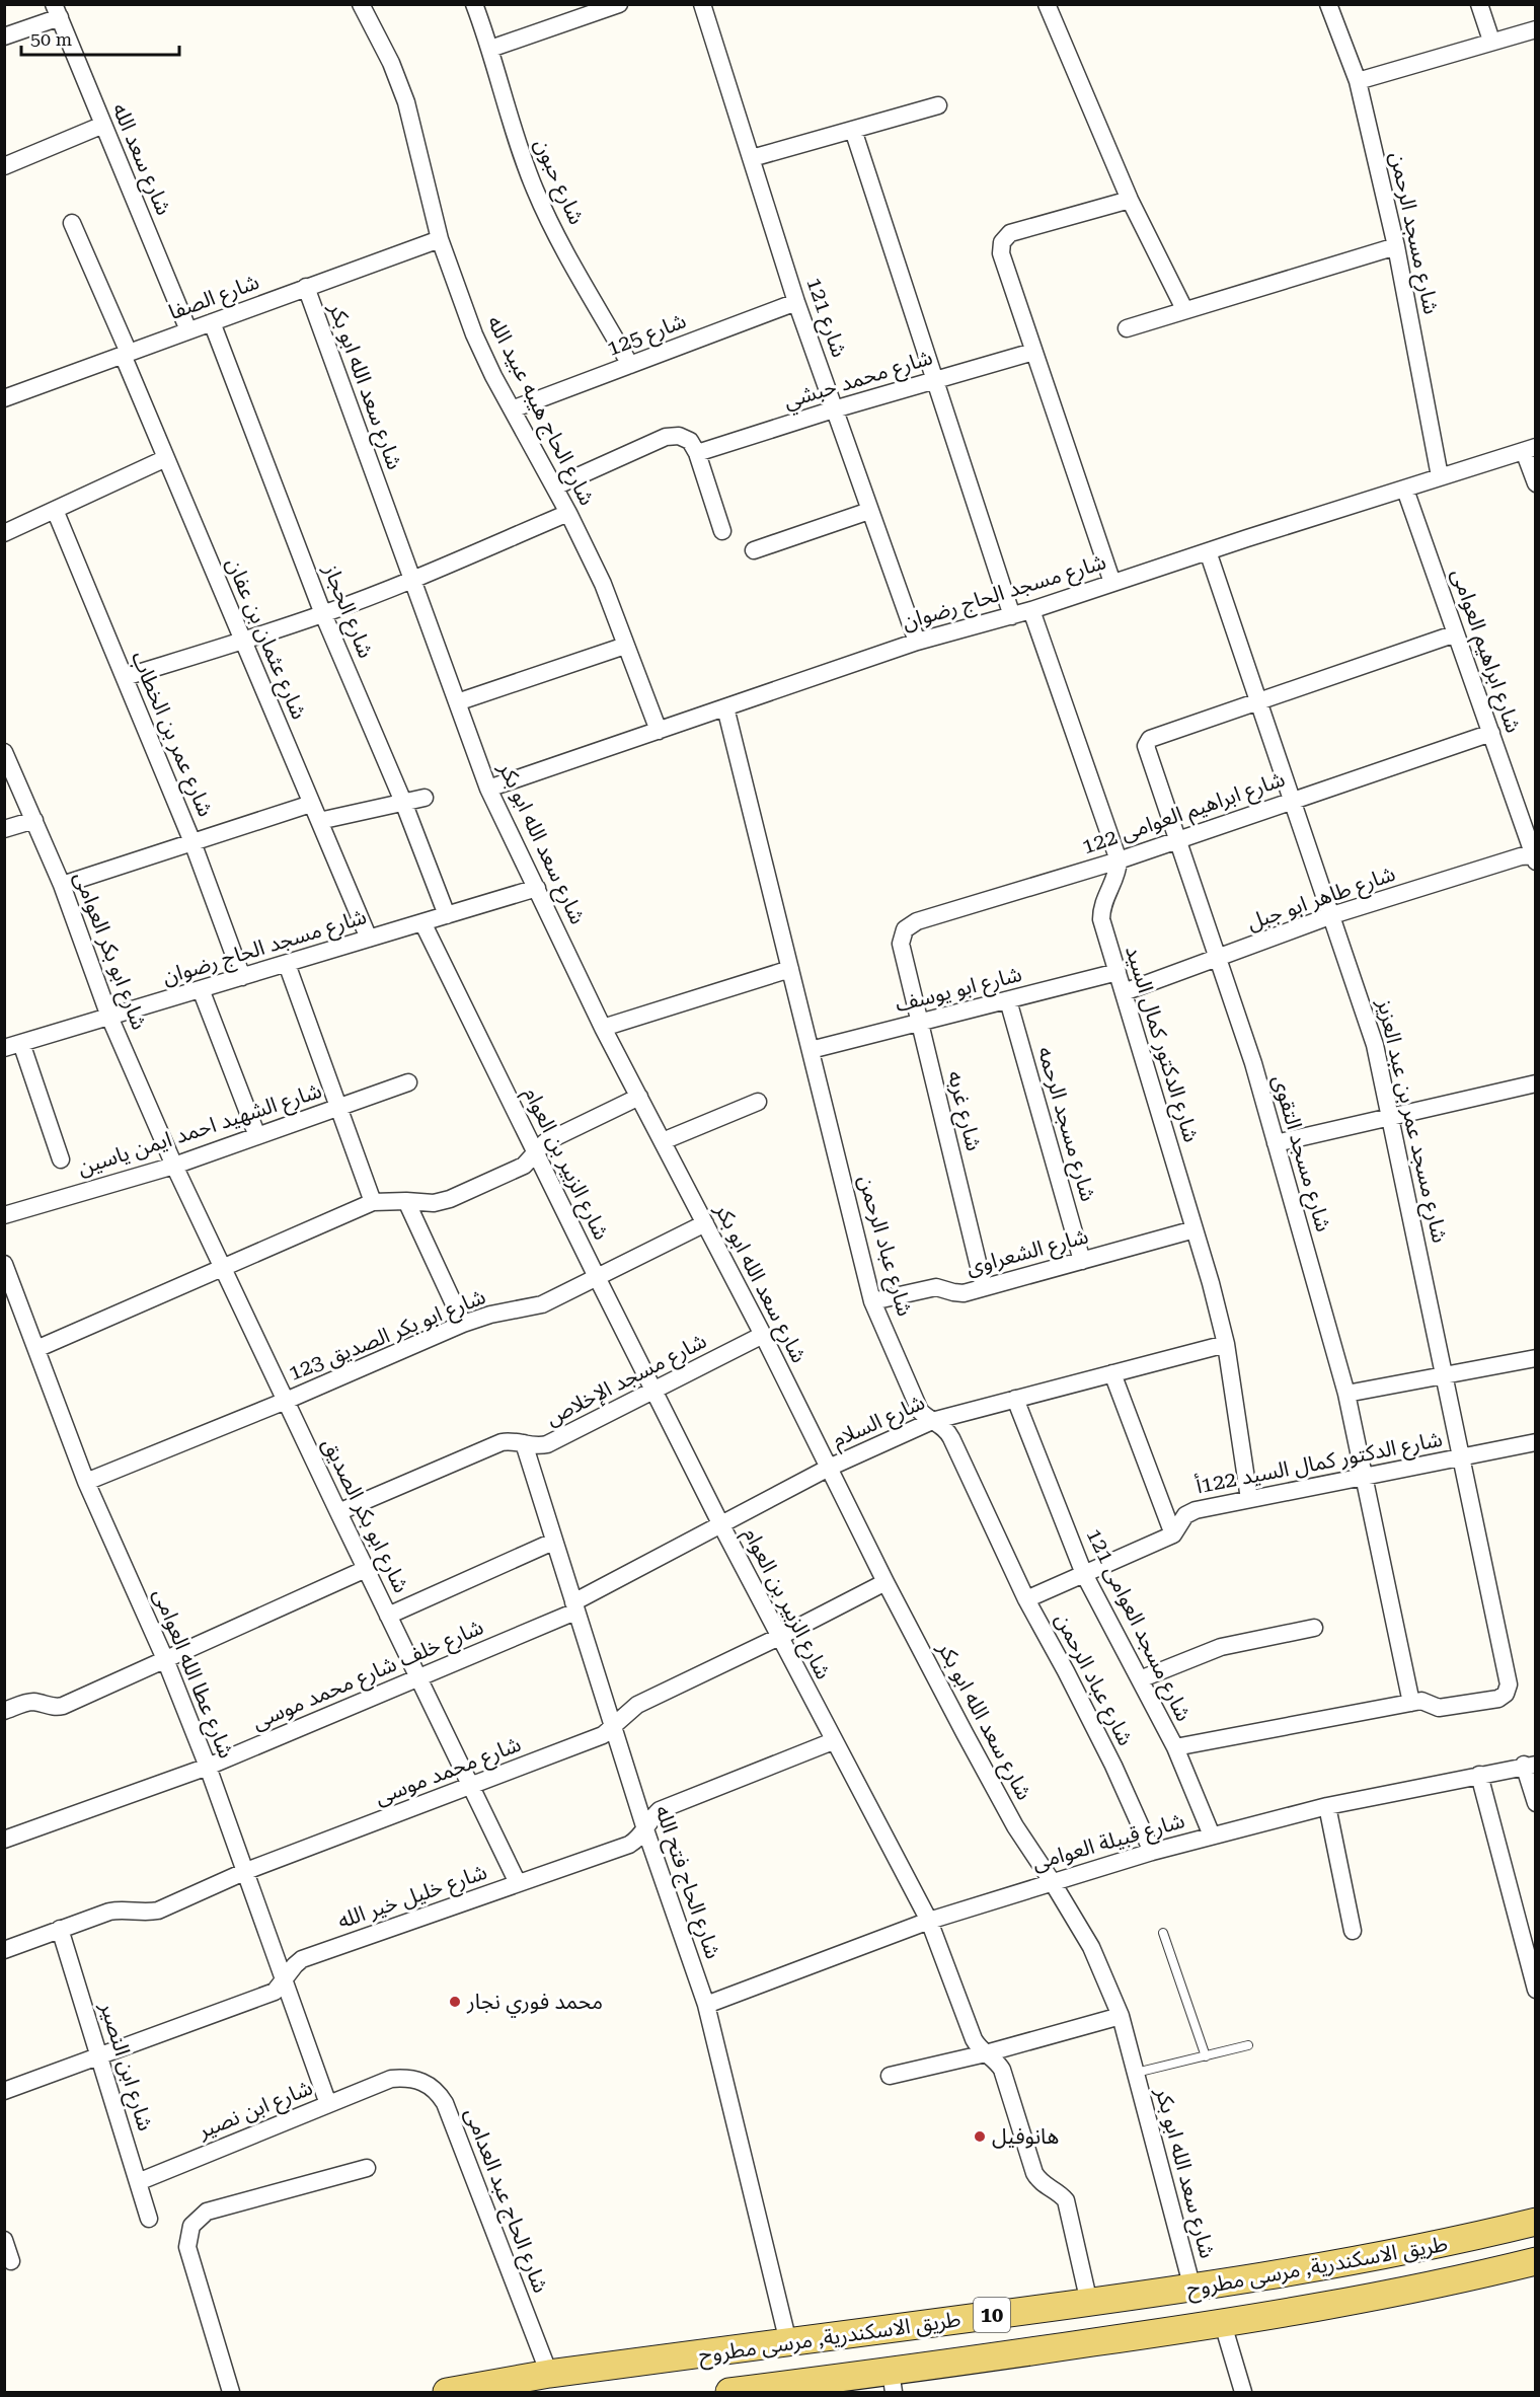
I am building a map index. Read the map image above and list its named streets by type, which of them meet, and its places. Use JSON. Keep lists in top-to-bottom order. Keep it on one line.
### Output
{"streets":{"main road":["طريق الاسكندرية, مرسى مطروح","10"],"street":["شارع سعد الله","شارع حبون","شارع مسجد الرحمن","شارع الصفا","شارع 121","شارع 125","شارع محمد حبشي","شارع سعد الله ابو بكر","شارع الحاج هيبه عبيد الله","شارع مسجد الحاج رضوان","شارع الحجاز","شارع عثمان بن عفان","شارع ابراهيم العوامى","شارع عمر بن الخطاب","شارع ابراهيم العوامى 122","شارع طاهر ابو جبل","شارع ابو بكر العوامى","شارع ابو يوسف","شارع الدكتور كمال السيد","شارع غربه","شارع مسجد عمر بن عبد العزيز","شارع مسجد الرحمه","شارع الشهيد احمد ايمن ياسين","شارع مسجد التقوى","شارع الزبير بن العوام","شارع عباد الرحمن","شارع الشعراوى","شارع ابو بكر الصديق 123","شارع مسجد الإخلاص","شارع السلام","شارع الدكتور كمال السيد 122أ","شارع ابو بكر الصديق","شارع مسجد العوامى 121","شارع عطا الله العوامى","شارع خلف شارع محمد موسى","شارع محمد موسى","شارع قبيلة العوامى","شارع الحاج فتح الله","شارع خليل خير الله","شارع ابن النصير","شارع ابن نصير","شارع الحاج عبد العدامى"]},"crossings":[["شارع سعد الله","شارع الصفا"],["شارع حبون","شارع 125"],["شارع مسجد الرحمن","شارع مسجد الحاج رضوان"],["شارع الصفا","شارع سعد الله ابو بكر"],["شارع الصفا","شارع الحاج هيبه عبيد الله"],["شارع الصفا","شارع الحجاز"],["شارع الصفا","شارع عثمان بن عفان"],["شارع 121","شارع 125"],["شارع 121","شارع محمد حبشي"],["شارع 121","شارع مسجد الحاج رضوان"],["شارع 125","شارع الحاج هيبه عبيد الله"],["شارع سعد الله ابو بكر","شارع مسجد الحاج رضوان"],["شارع سعد الله ابو بكر","شارع ابو بكر الصديق 123"],["شارع سعد الله ابو بكر","شارع مسجد الإخلاص"],["شارع سعد الله ابو بكر","شارع السلام"],["شارع سعد الله ابو بكر","شارع محمد موسى"],["شارع سعد الله ابو بكر","شارع قبيلة العوامى"],["شارع سعد الله ابو بكر","طريق الاسكندرية, مرسى مطروح"],["شارع الحاج هيبه عبيد الله","شارع مسجد الحاج رضوان"],["شارع مسجد الحاج رضوان","شارع الحجاز"],["شارع مسجد الحاج رضوان","شارع عثمان بن عفان"],["شارع مسجد الحاج رضوان","شارع ابراهيم العوامى"],["شارع مسجد الحاج رضوان","شارع عمر بن الخطاب"],["شارع مسجد الحاج رضوان","شارع ابو بكر العوامى"],["شارع مسجد الحاج رضوان","شارع مسجد عمر بن عبد العزيز"],["شارع مسجد الحاج رضوان","شارع الزبير بن العوام"],["شارع مسجد الحاج رضوان","شارع عباد الرحمن"],["شارع ابراهيم العوامى","شارع ابراهيم العوامى 122"],["شارع ابراهيم العوامى","شارع طاهر ابو جبل"],["شارع ابراهيم العوامى 122","شارع الدكتور كمال السيد"],["شارع ابراهيم العوامى 122","شارع غربه"],["شارع ابراهيم العوامى 122","شارع مسجد عمر بن عبد العزيز"],["شارع ابراهيم العوامى 122","شارع مسجد التقوى"],["شارع طاهر ابو جبل","شارع الدكتور كمال السيد"],["شارع طاهر ابو جبل","شارع مسجد عمر بن عبد العزيز"],["شارع طاهر ابو جبل","شارع مسجد التقوى"],["شارع ابو بكر العوامى","شارع الشهيد احمد ايمن ياسين"],["شارع ابو بكر العوامى","شارع ابو بكر الصديق"],["شارع ابو يوسف","شارع الدكتور كمال السيد"],["شارع ابو يوسف","شارع غربه"],["شارع ابو يوسف","شارع مسجد الرحمه"],["شارع ابو يوسف","شارع عباد الرحمن"],["شارع الدكتور كمال السيد","شارع الشعراوى"],["شارع الدكتور كمال السيد","شارع السلام"],["شارع الدكتور كمال السيد","شارع الدكتور كمال السيد 122أ"],["شارع غربه","شارع الشعراوى"],["شارع مسجد عمر بن عبد العزيز","شارع مسجد التقوى"],["شارع مسجد عمر بن عبد العزيز","شارع الدكتور كمال السيد 122أ"],["شارع مسجد الرحمه","شارع الشعراوى"],["شارع الشهيد احمد ايمن ياسين","شارع ابو بكر الصديق"],["شارع مسجد التقوى","شارع الدكتور كمال السيد 122أ"],["شارع الزبير بن العوام","شارع ابو بكر الصديق 123"],["شارع الزبير بن العوام","شارع مسجد الإخلاص"],["شارع الزبير بن العوام","شارع السلام"],["شارع الزبير بن العوام","شارع محمد موسى"],["شارع الزبير بن العوام","شارع قبيلة العوامى"],["شارع الزبير بن العوام","شارع خليل خير الله"],["شارع الزبير بن العوام","طريق الاسكندرية, مرسى مطروح"],["شارع عباد الرحمن","شارع الشعراوى"],["شارع عباد الرحمن","شارع السلام"],["شارع عباد الرحمن","شارع الدكتور كمال السيد 122أ"],["شارع عباد الرحمن","شارع قبيلة العوامى"],["شارع ابو بكر الصديق 123","شارع ابو بكر الصديق"],["شارع ابو بكر الصديق 123","شارع عطا الله العوامى"],["شارع مسجد الإخلاص","شارع ابو بكر الصديق"],["شارع مسجد الإخلاص","شارع الحاج فتح الله"],["شارع السلام","شارع مسجد العوامى 121"],["شارع السلام","شارع خلف شارع محمد موسى"],["شارع السلام","شارع الحاج فتح الله"],["شارع الدكتور كمال السيد 122أ","شارع مسجد العوامى 121"],["شارع ابو بكر الصديق","شارع خلف شارع محمد موسى"],["شارع ابو بكر الصديق","شارع محمد موسى"],["شارع ابو بكر الصديق","شارع خليل خير الله"],["شارع مسجد العوامى 121","شارع قبيلة العوامى"],["شارع عطا الله العوامى","شارع خلف شارع محمد موسى"],["شارع عطا الله العوامى","شارع محمد موسى"],["شارع عطا الله العوامى","شارع خليل خير الله"],["شارع عطا الله العوامى","شارع ابن نصير"],["شارع خلف شارع محمد موسى","شارع الحاج فتح الله"],["شارع محمد موسى","شارع الحاج فتح الله"],["شارع محمد موسى","شارع ابن النصير"],["شارع قبيلة العوامى","شارع الحاج فتح الله"],["شارع الحاج فتح الله","شارع خليل خير الله"],["شارع الحاج فتح الله","طريق الاسكندرية, مرسى مطروح"],["شارع خليل خير الله","شارع ابن النصير"],["شارع ابن النصير","شارع ابن نصير"],["شارع ابن نصير","شارع الحاج عبد العدامى"],["شارع الحاج عبد العدامى","طريق الاسكندرية, مرسى مطروح"]],"places":["محمد فوري نجار","هانوفيل"],"scale_bar":"50 m"}
